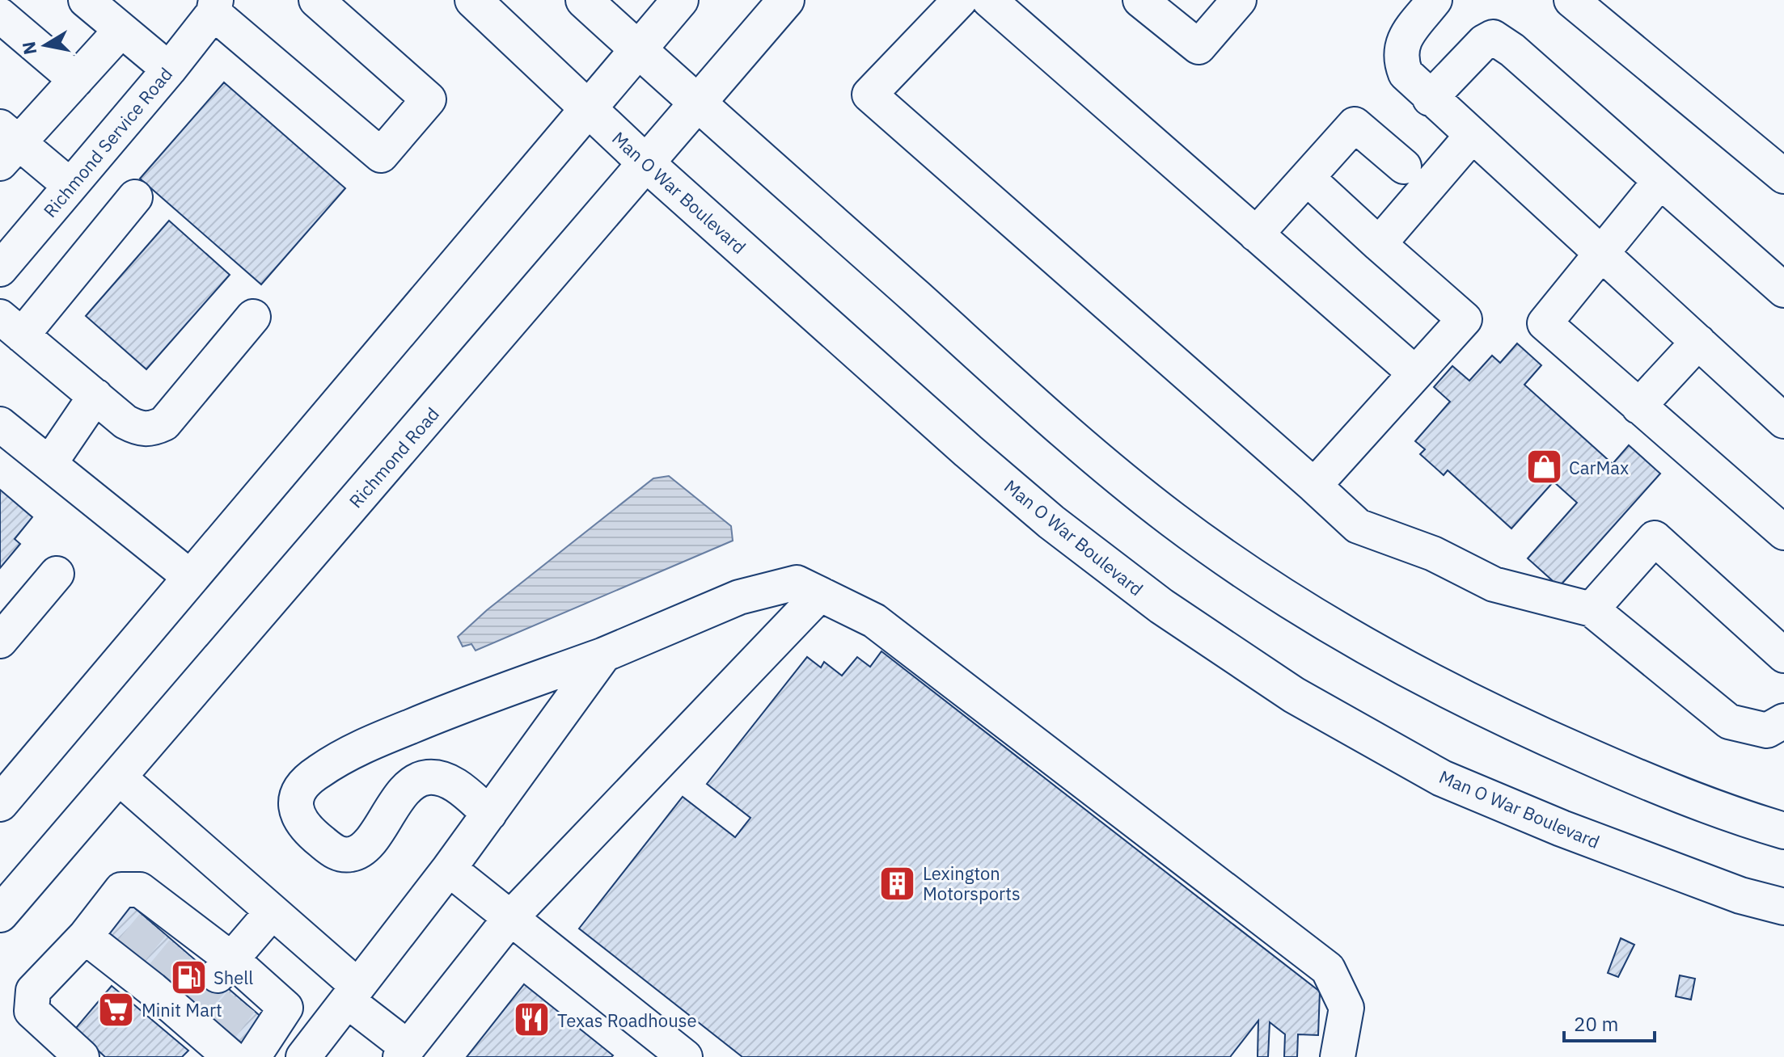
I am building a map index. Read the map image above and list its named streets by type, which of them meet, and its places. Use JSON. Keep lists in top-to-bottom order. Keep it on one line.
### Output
{"streets":{"main road":["Man O War Boulevard","Richmond Road"],"street":["Richmond Service Road"]},"crossings":[["Man O War Boulevard","Richmond Road"]],"places":{"shop":["CarMax"],"building":["Lexington Motorsports"],"fuel station":["Shell"],"supermarket":["Minit Mart"],"restaurant":["Texas Roadhouse"]},"scale_bar":"20 m","north":"left"}
